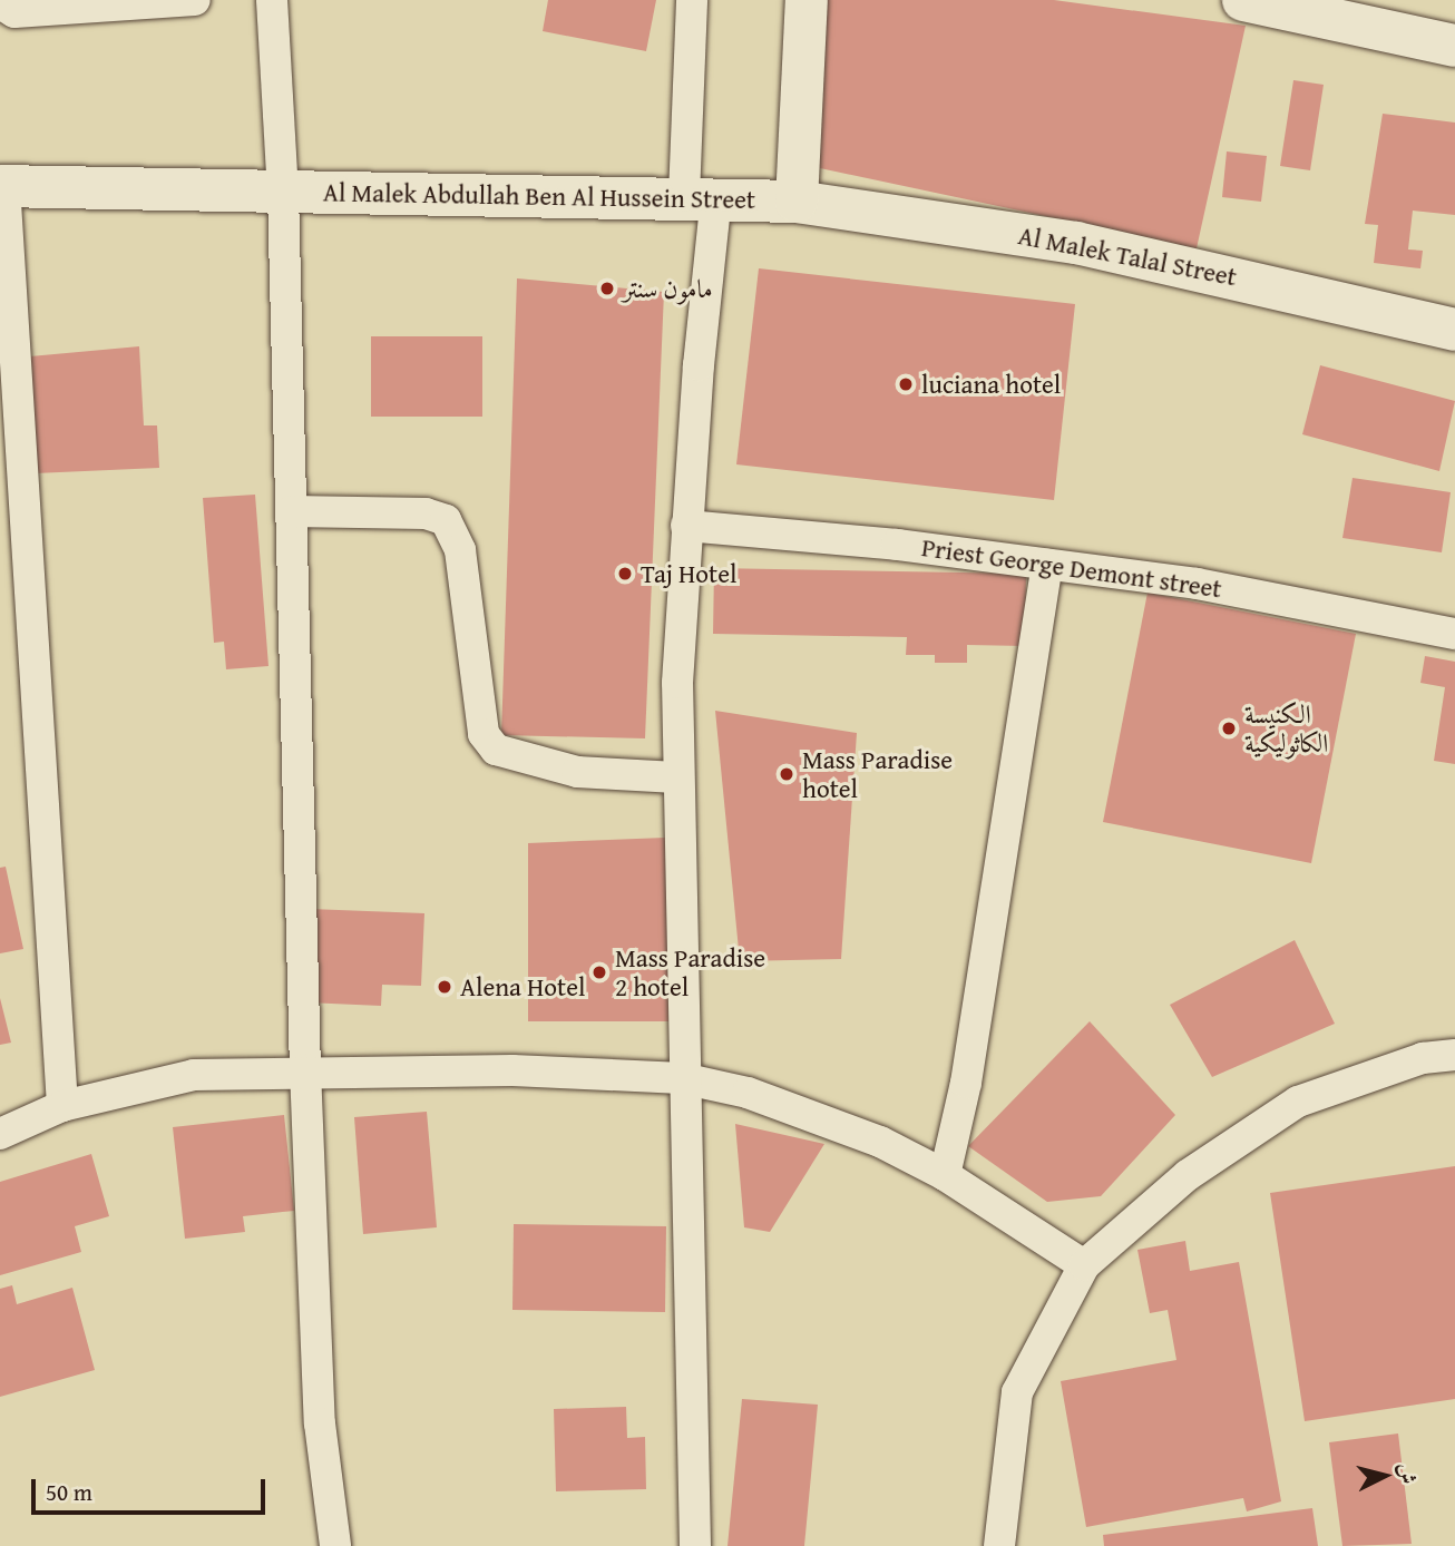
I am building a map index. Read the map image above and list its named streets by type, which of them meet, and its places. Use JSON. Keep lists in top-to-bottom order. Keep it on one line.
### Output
{"streets":{"main road":["Al Malek Abdullah Ben Al Hussein Street","Al Malek Talal Street"],"street":["Priest George Demont street"]},"crossings":[["Al Malek Abdullah Ben Al Hussein Street","Al Malek Talal Street"]],"places":["مامون سنتر","luciana hotel","Taj Hotel","الكنيسة الكاثوليكية","Mass Paradise hotel","Mass Paradise 2 hotel","Alena Hotel"],"scale_bar":"50 m","north":"right"}
